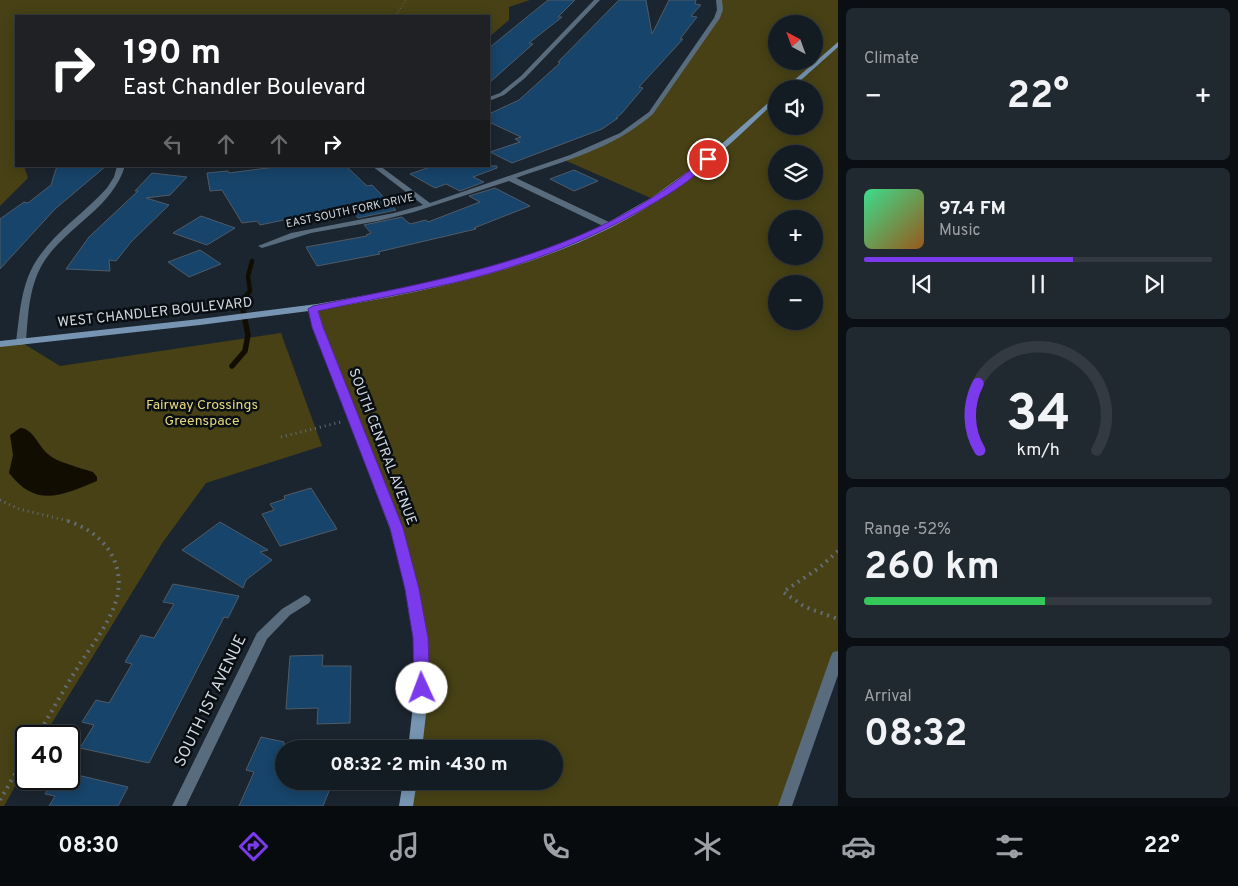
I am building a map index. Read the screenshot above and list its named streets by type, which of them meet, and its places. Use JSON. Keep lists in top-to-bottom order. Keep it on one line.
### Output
{"streets":{"main road":["WEST CHANDLER BOULEVARD","SOUTH CENTRAL AVENUE"],"street":["EAST SOUTH FORK DRIVE","SOUTH 1ST AVENUE"]},"crossings":[["WEST CHANDLER BOULEVARD","SOUTH CENTRAL AVENUE"]],"parks":["Fairway Crossings Greenspace"],"north":"top left","page":{"tile":["Climate",["Range · 52%","260 km"],["Arrival","08:32"]],"map_buttons":["+","−"],"turn":["190 m","East Chandler Boulevard"],"heat":["−","22°","+"],"song":["97.4 FM","Music"],"limit":"40","trip":"08:32 · 2 min · 430 m","tabs":["08:30","22°"],"gauge":["34","km/h"]}}
